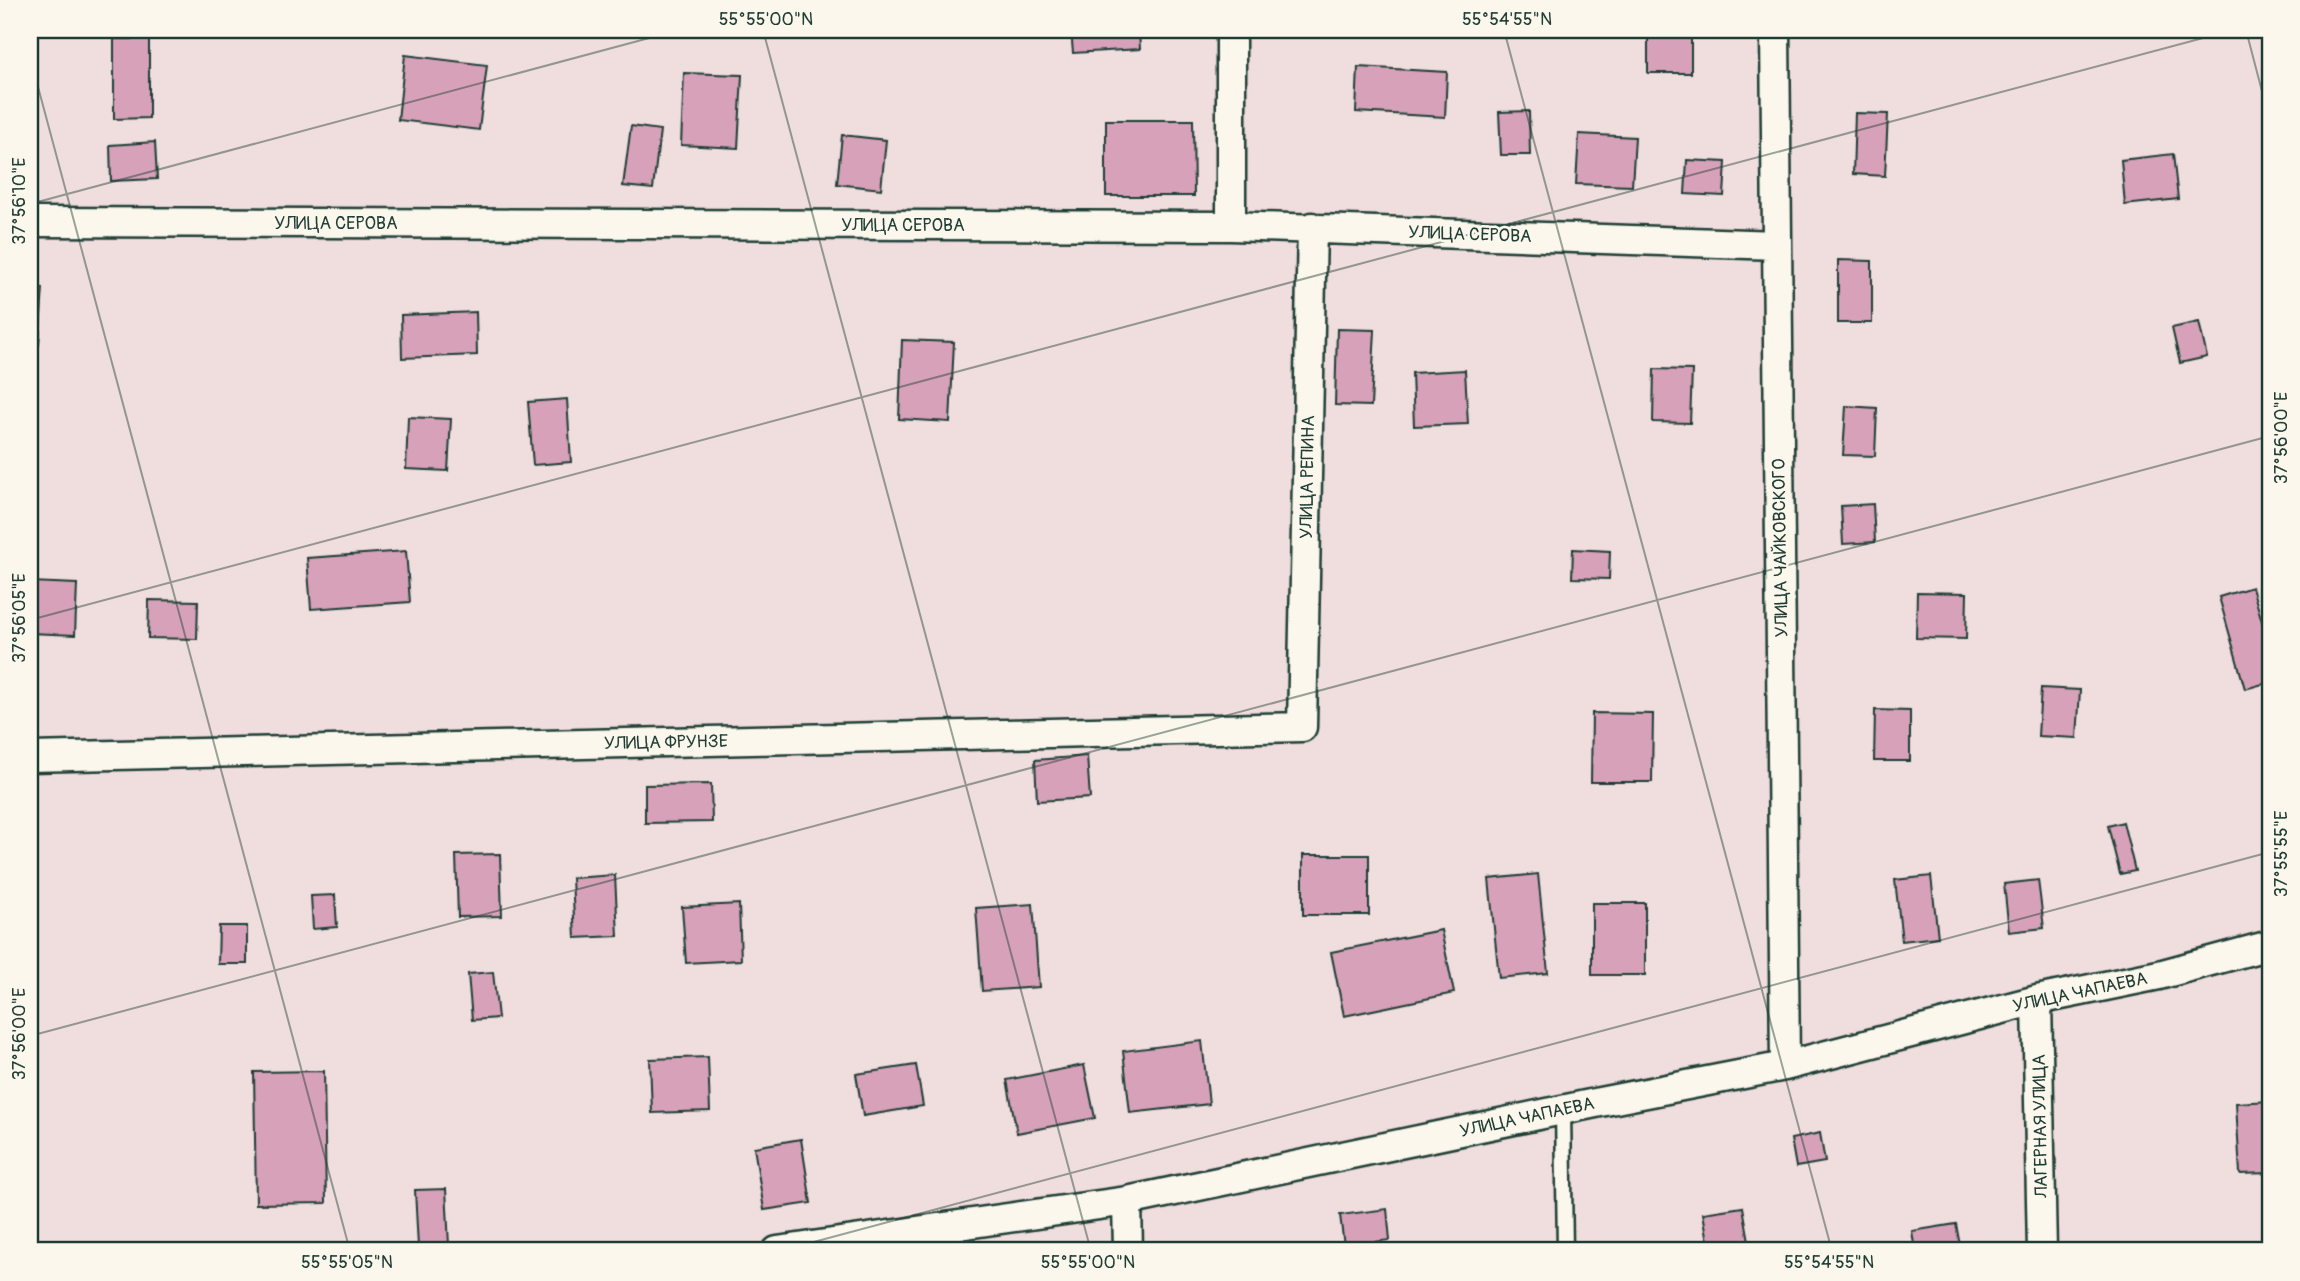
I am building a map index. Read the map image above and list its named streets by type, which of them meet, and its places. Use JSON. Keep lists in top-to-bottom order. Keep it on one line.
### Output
{"streets":{"street":["УЛИЦА СЕРОВА","УЛИЦА РЕПИНА","УЛИЦА ЧАЙКОВСКОГО","УЛИЦА ФРУНЗЕ","УЛИЦА ЧАПАЕВА","ЛАГЕРНАЯ УЛИЦА"]},"crossings":[["УЛИЦА СЕРОВА","УЛИЦА РЕПИНА"],["УЛИЦА СЕРОВА","УЛИЦА ЧАЙКОВСКОГО"],["УЛИЦА РЕПИНА","УЛИЦА ФРУНЗЕ"],["УЛИЦА ЧАЙКОВСКОГО","УЛИЦА ЧАПАЕВА"],["УЛИЦА ЧАПАЕВА","ЛАГЕРНАЯ УЛИЦА"]],"coordinates":["55°55'00\"N","55°54'55\"N","37°56'10\"E","37°56'00\"E","37°56'05\"E","37°55'55\"E","55°55'05\"N"]}
